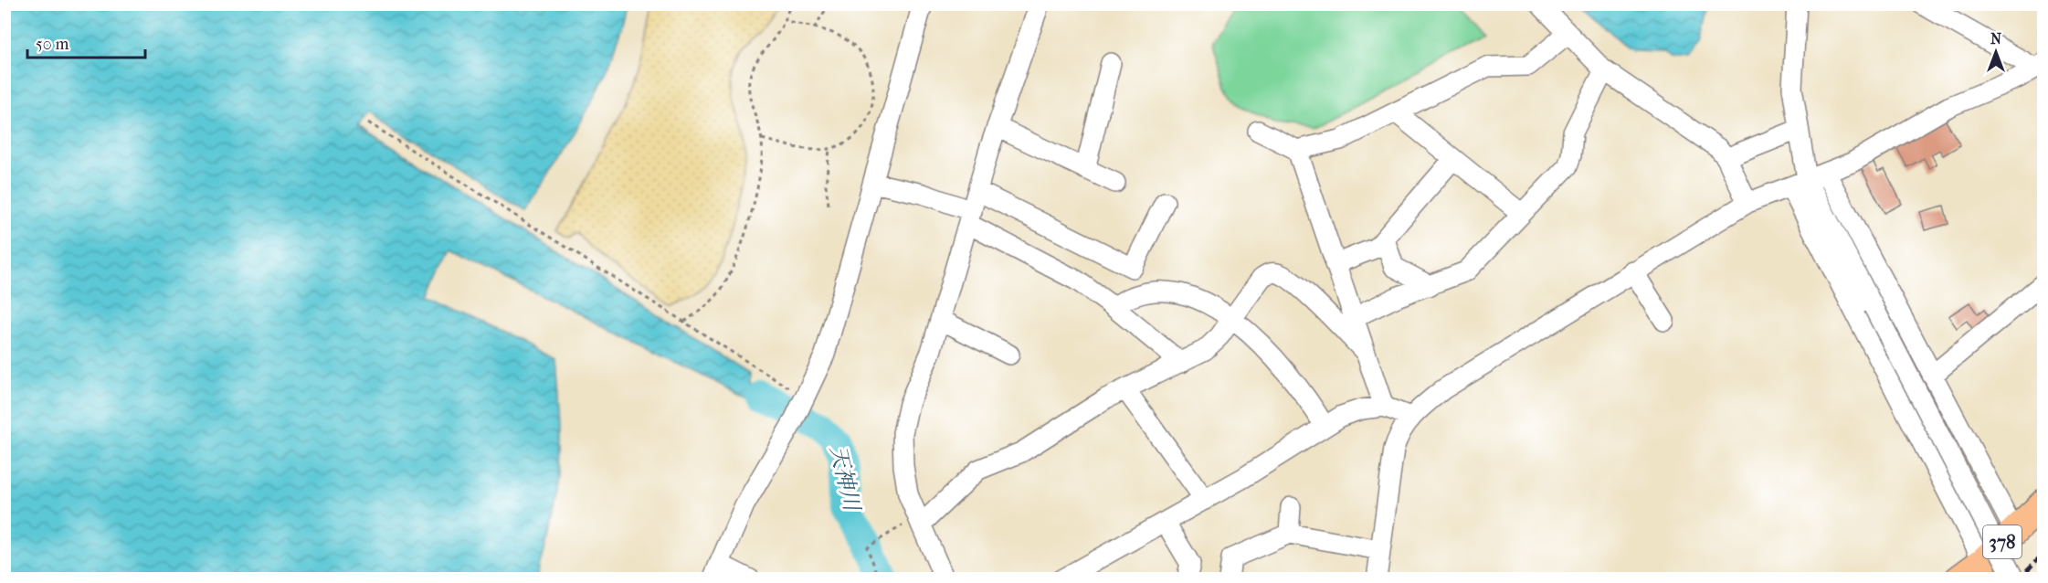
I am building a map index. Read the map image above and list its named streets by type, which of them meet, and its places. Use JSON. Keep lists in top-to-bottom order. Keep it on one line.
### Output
{"streets":{"highway":["378"]},"water":["天神川"],"scale_bar":"50 m","north":"top"}
